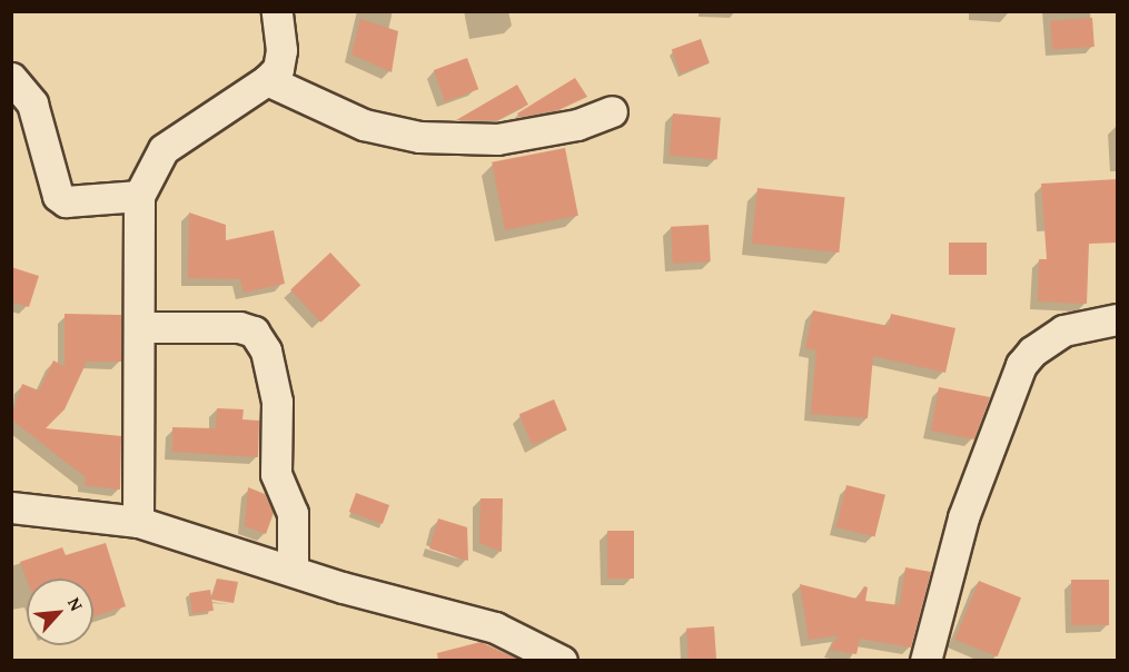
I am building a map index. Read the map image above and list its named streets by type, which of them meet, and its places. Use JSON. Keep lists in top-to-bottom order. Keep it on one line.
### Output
{"north":"top right"}
